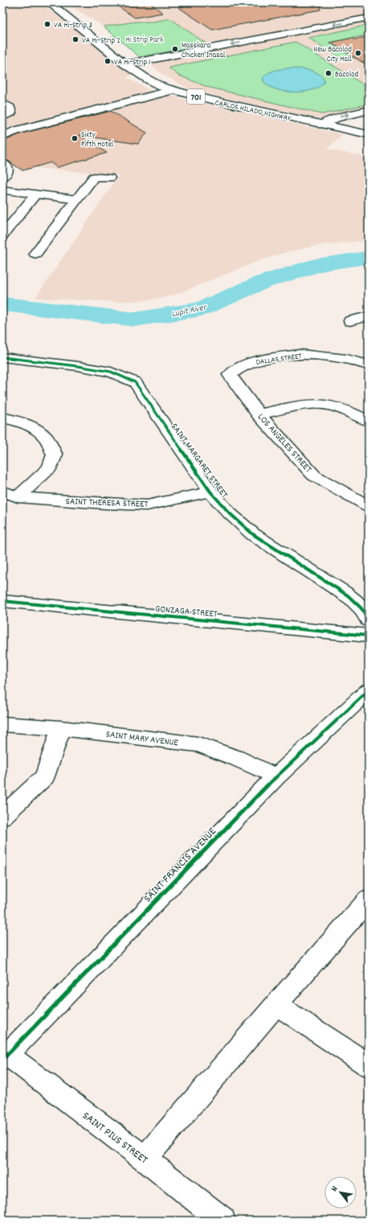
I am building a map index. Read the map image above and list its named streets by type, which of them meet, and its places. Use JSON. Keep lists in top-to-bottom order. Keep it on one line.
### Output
{"streets":{"street":["701","CARLOS HILADO HIGHWAY","DALLAS STREET","LOS ANGELES STREET","SAINT MARGARET STREET","SAINT THERESA STREET","GONZAGA STREET","SAINT MARY AVENUE","SAINT FRANCIS AVENUE","SAINT PIUS STREET"]},"crossings":[["DALLAS STREET","LOS ANGELES STREET"],["SAINT MARGARET STREET","SAINT THERESA STREET"],["SAINT MARY AVENUE","SAINT FRANCIS AVENUE"],["SAINT FRANCIS AVENUE","SAINT PIUS STREET"]],"water":["Lupit River"],"parks":["Hi Strip Park"],"places":["VA Hi-Strip 3","VA Hi-Strip 2","Masskara Chicken Inasal","New Bacolod City Hall","VA Hi-Strip 1","Bacolod","Sixty Fifth Hotel"],"north":"top left"}
